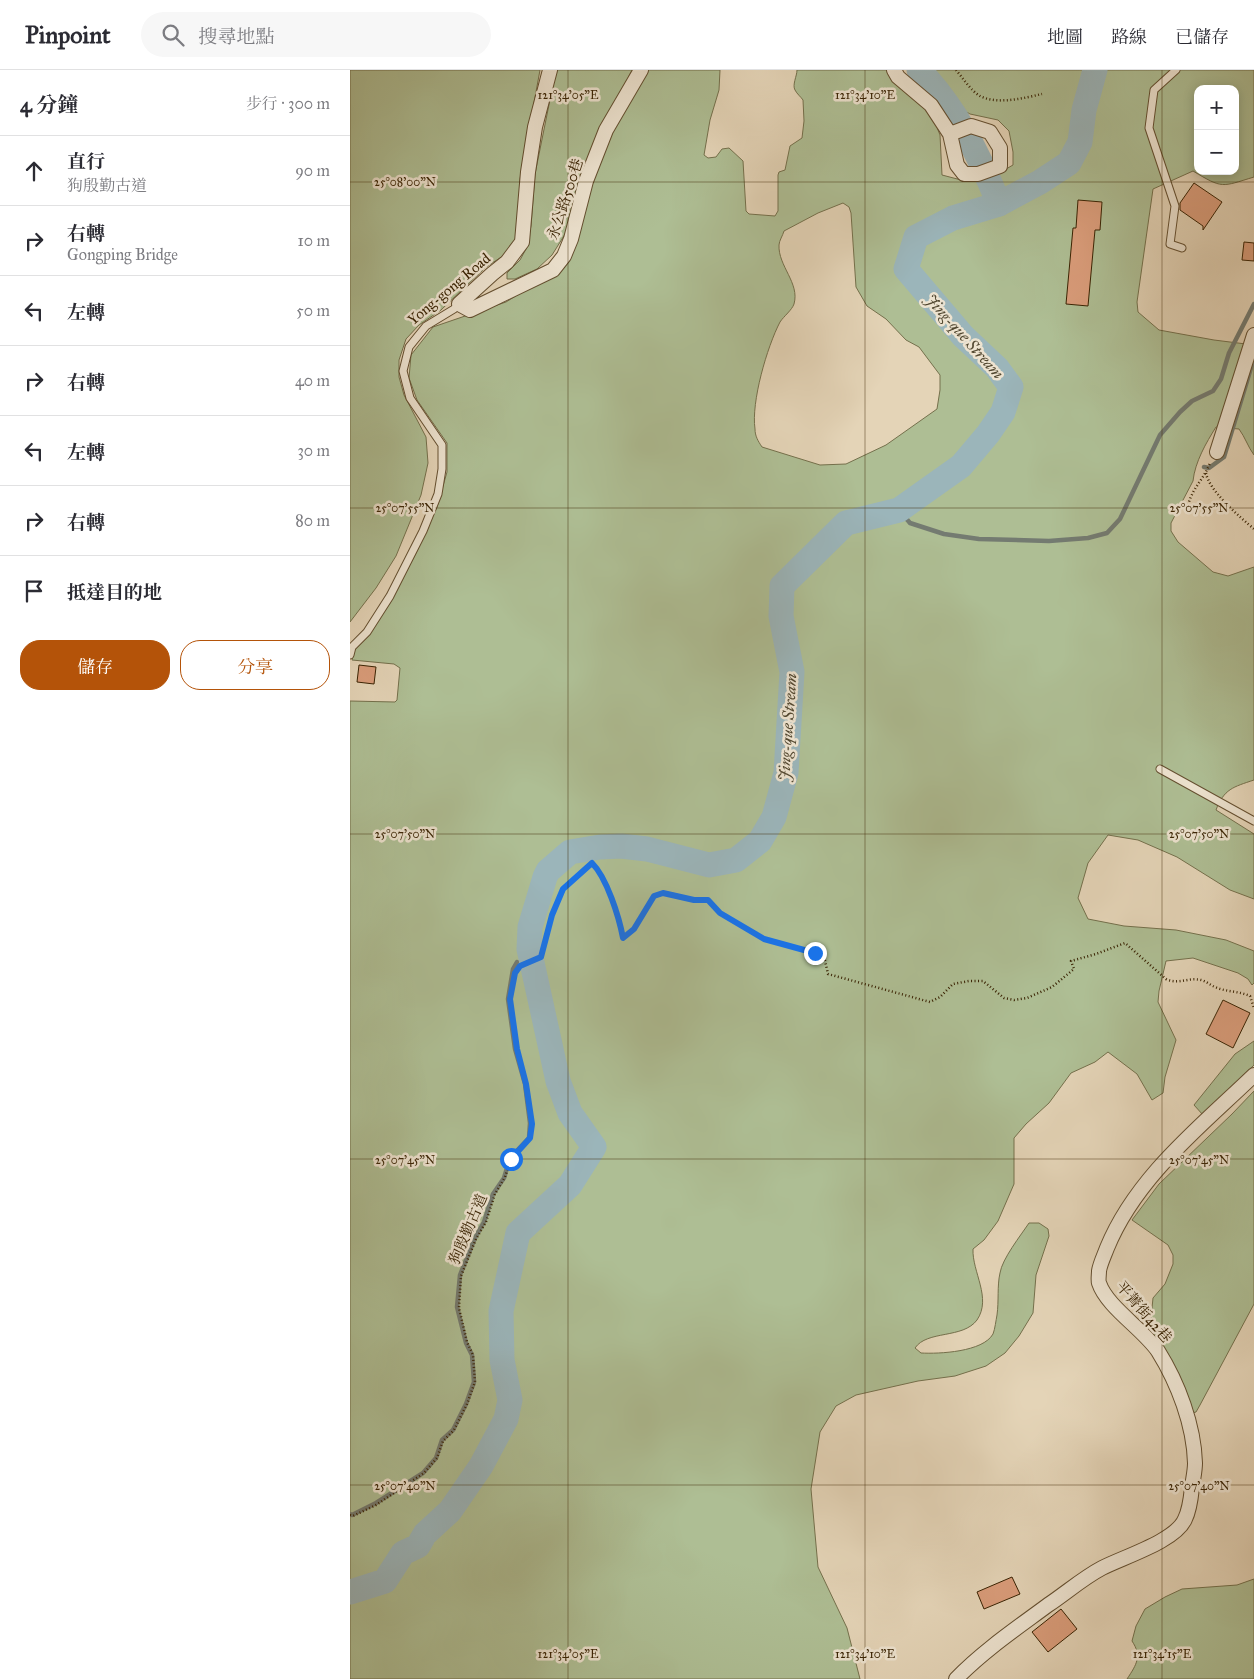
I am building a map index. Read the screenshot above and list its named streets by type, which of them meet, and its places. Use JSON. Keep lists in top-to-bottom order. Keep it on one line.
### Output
{"streets":{"street":["永公路500巷","Yong-gong Road","平菁街42巷"],"path":["狗殷勤古道"]},"crossings":[["永公路500巷","Yong-gong Road"]],"water":["Jing-que Stream"],"page":{"header":"Pinpoint","search":"搜尋地點","nav":["地圖","路線","已儲存"],"heading":["4 分鐘","步行 · 300 m"],"map_buttons":["+","−"],"list":[["直行","狗殷勤古道","90 m"],["右轉","Gongping Bridge","10 m"],["左轉","50 m"],["右轉","40 m"],["左轉","30 m"],["右轉","80 m"],"抵達目的地"],"buttons":["儲存","分享"]},"coordinates":["121°34'05\"E","121°34'10\"E","25°08'00\"N","25°07'55\"N","25°07'50\"N","25°07'45\"N","25°07'40\"N","121°34'15\"E"]}
